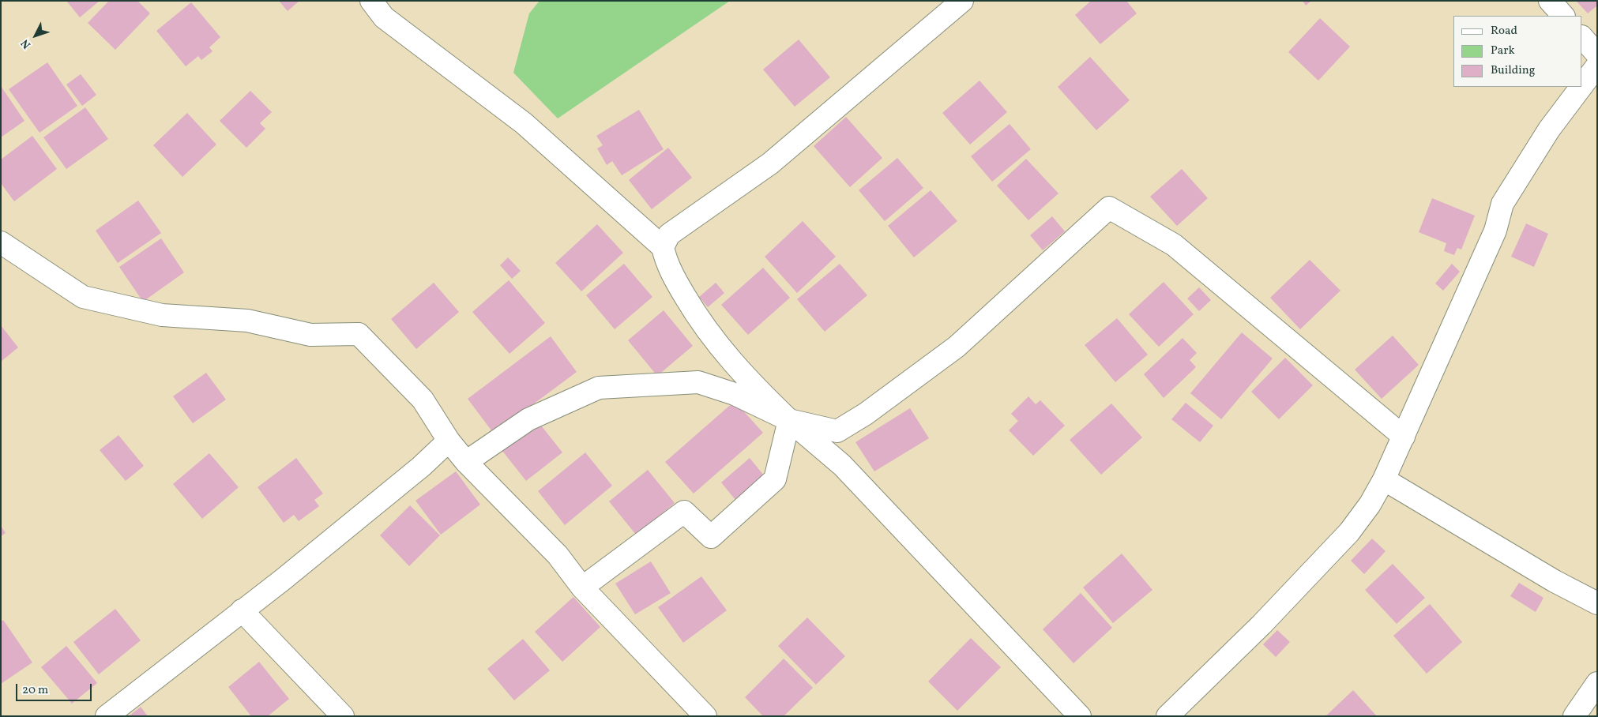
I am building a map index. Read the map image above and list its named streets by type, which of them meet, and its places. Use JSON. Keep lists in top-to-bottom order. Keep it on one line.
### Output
{"legend":["Road","Park","Building"],"scale_bar":"20 m","north":"bottom left"}
